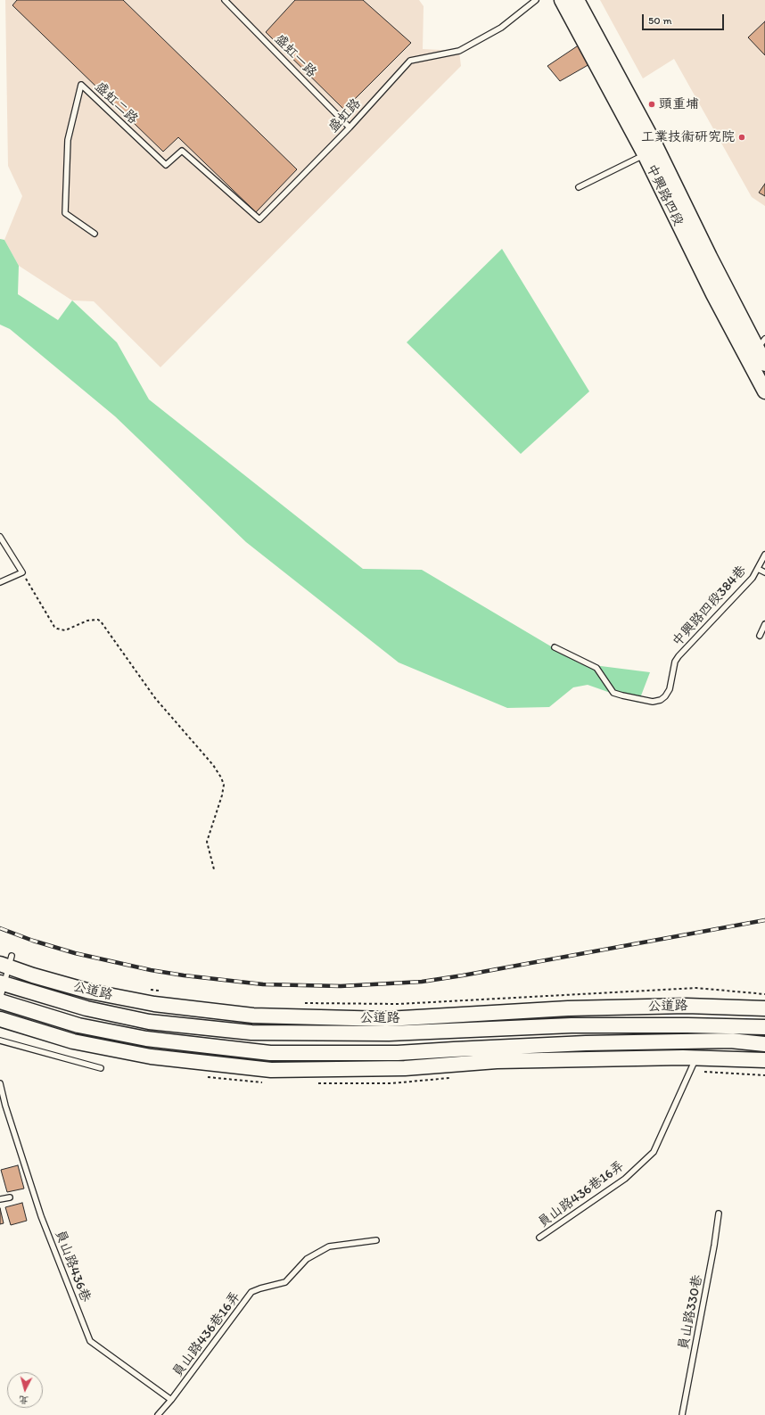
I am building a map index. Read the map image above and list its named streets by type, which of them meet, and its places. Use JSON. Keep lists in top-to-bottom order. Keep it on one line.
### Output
{"streets":{"street":["中興路四段","公道路"],"lane":["盛虹一路","盛虹二路","盛虹路","中興路四段384巷","員山路436巷16弄","員山路436巷","員山路330巷"]},"crossings":[["盛虹一路","盛虹路"],["盛虹二路","盛虹路"],["員山路436巷16弄","員山路436巷"]],"places":["頭重埔","工業技術研究院"],"scale_bar":"50 m","north":"bottom"}
